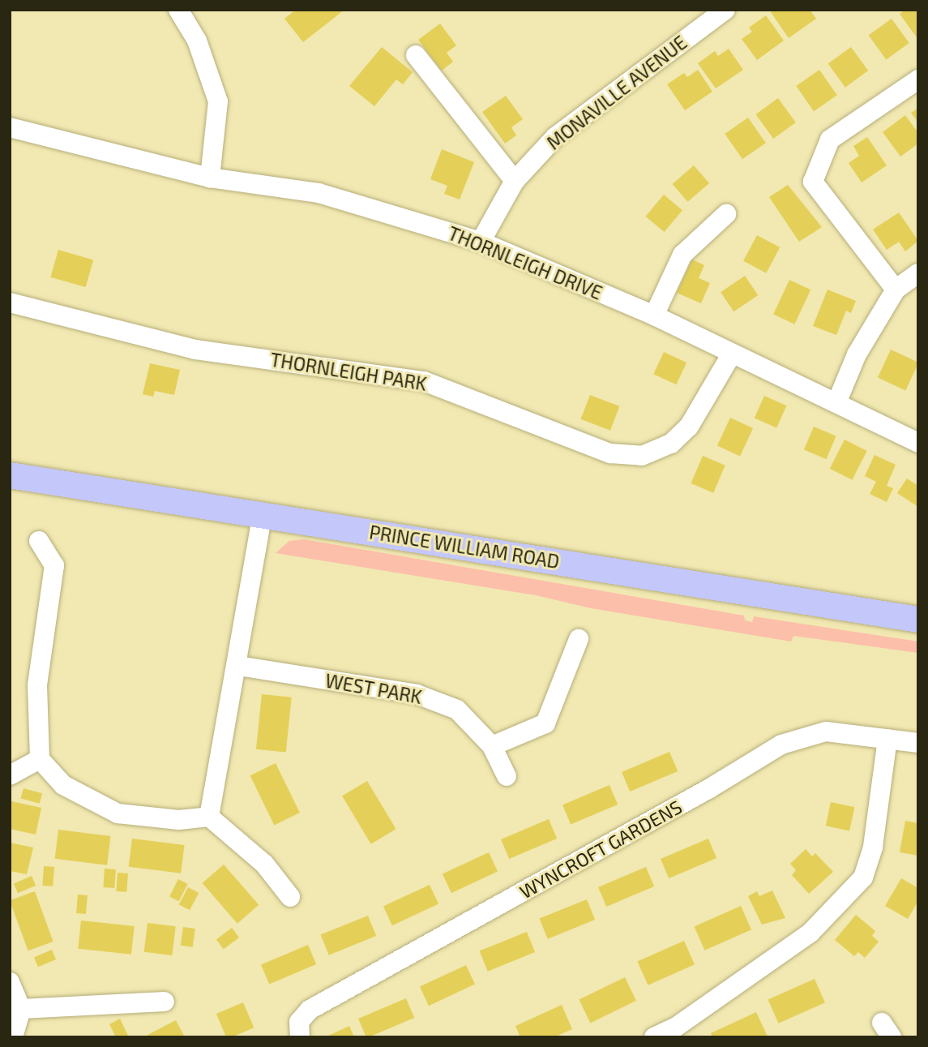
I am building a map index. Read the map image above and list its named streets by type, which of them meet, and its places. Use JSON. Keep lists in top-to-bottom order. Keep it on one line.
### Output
{"streets":{"main road":["PRINCE WILLIAM ROAD"],"street":["MONAVILLE AVENUE","THORNLEIGH DRIVE","THORNLEIGH PARK","WEST PARK","WYNCROFT GARDENS"]},"crossings":[["MONAVILLE AVENUE","THORNLEIGH DRIVE"],["THORNLEIGH DRIVE","THORNLEIGH PARK"]]}
